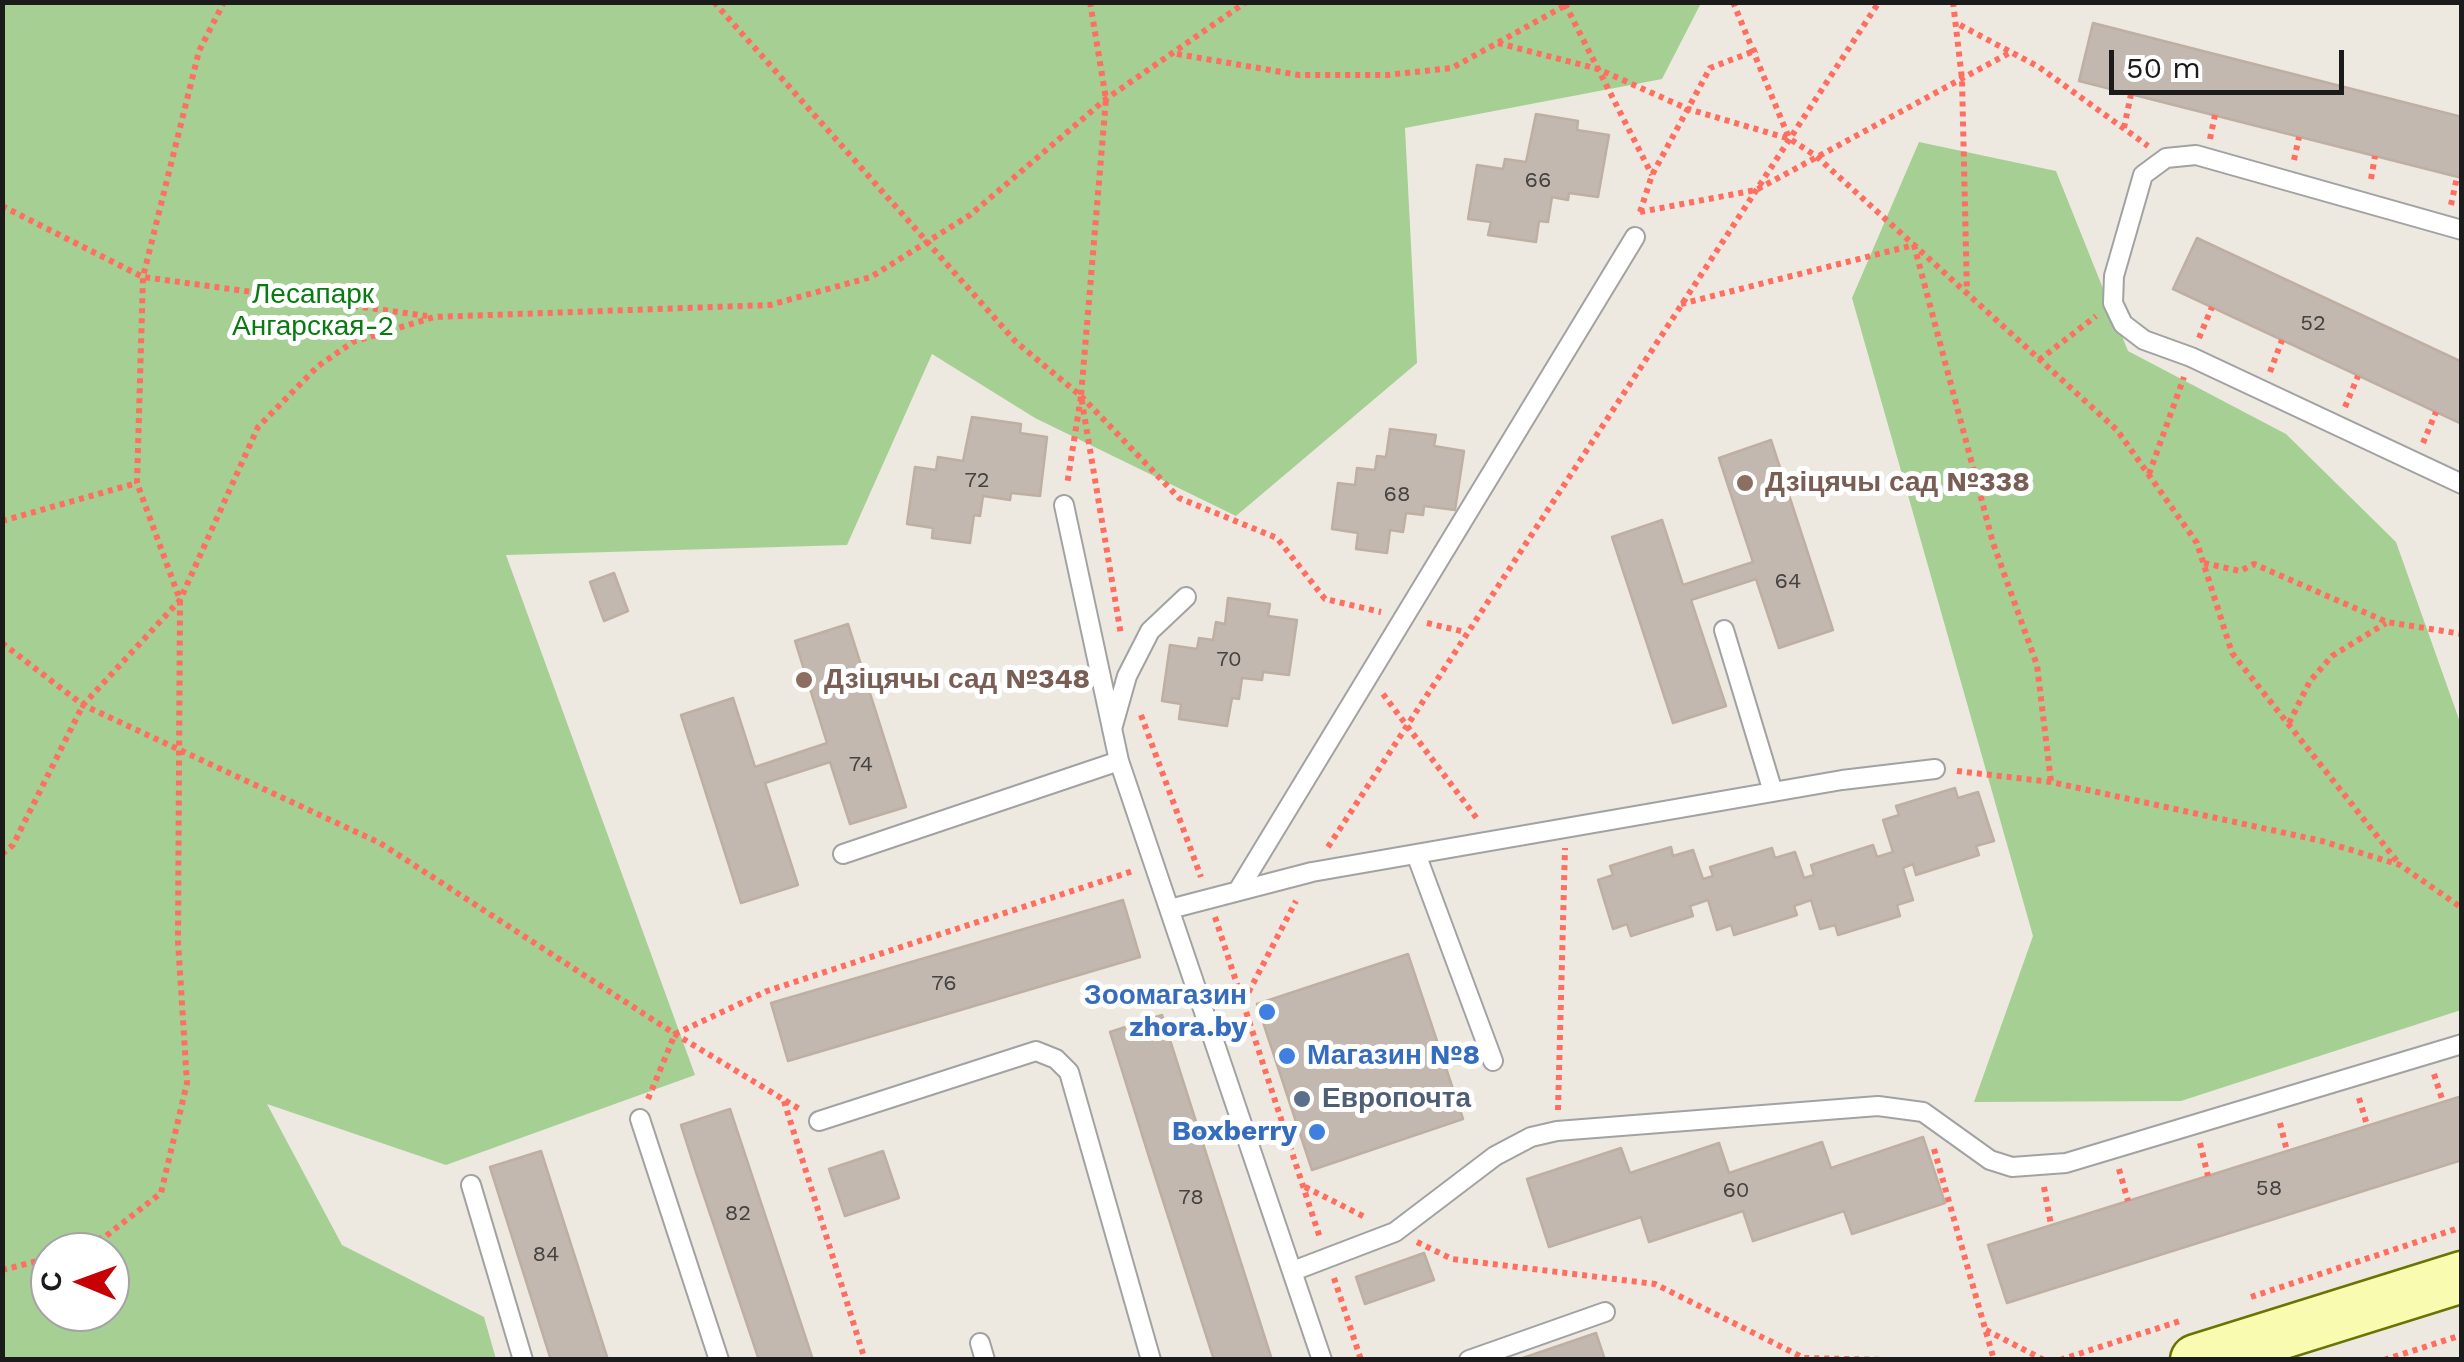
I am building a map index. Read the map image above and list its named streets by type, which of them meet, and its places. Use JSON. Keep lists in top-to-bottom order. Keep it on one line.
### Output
{"parks":["Лесапарк Ангарская-2"],"places":["Дзіцячы сад №338","Дзіцячы сад №348","Зоомагазин zhora.by","Магазин №8","Европочта","Boxberry"],"house_numbers":["66","52","72","68","64","70","74","76","58","60","78","82","84"],"scale_bar":"50 m","north":"left"}
